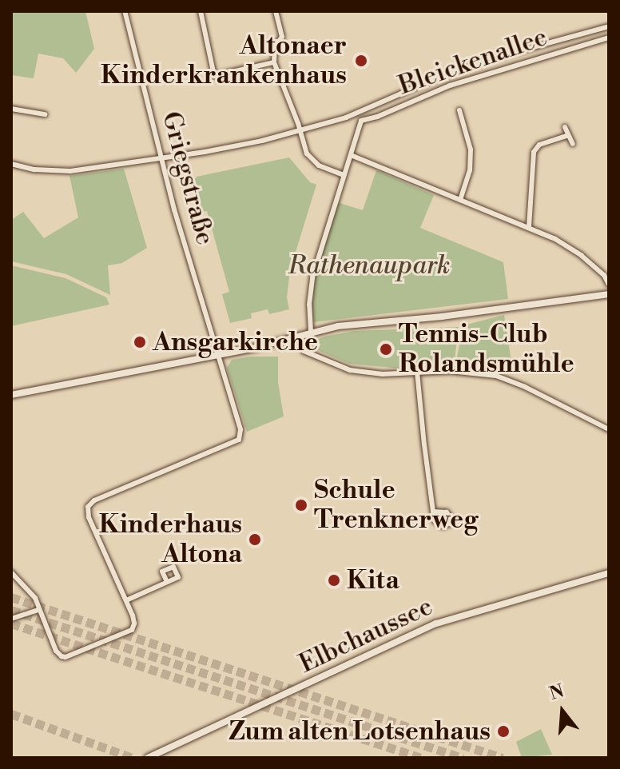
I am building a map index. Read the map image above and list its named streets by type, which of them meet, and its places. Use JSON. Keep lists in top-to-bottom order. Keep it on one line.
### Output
{"streets":{"street":["Bleickenallee","Griegstraße","Elbchaussee"]},"crossings":[["Bleickenallee","Griegstraße"]],"parks":["Rathenaupark"],"places":["Altonaer Kinderkrankenhaus","Ansgarkirche","Tennis-Club Rolandsmühle","Schule Trenknerweg","Kinderhaus Altona","Kita","Zum alten Lotsenhaus"],"north":"top"}
